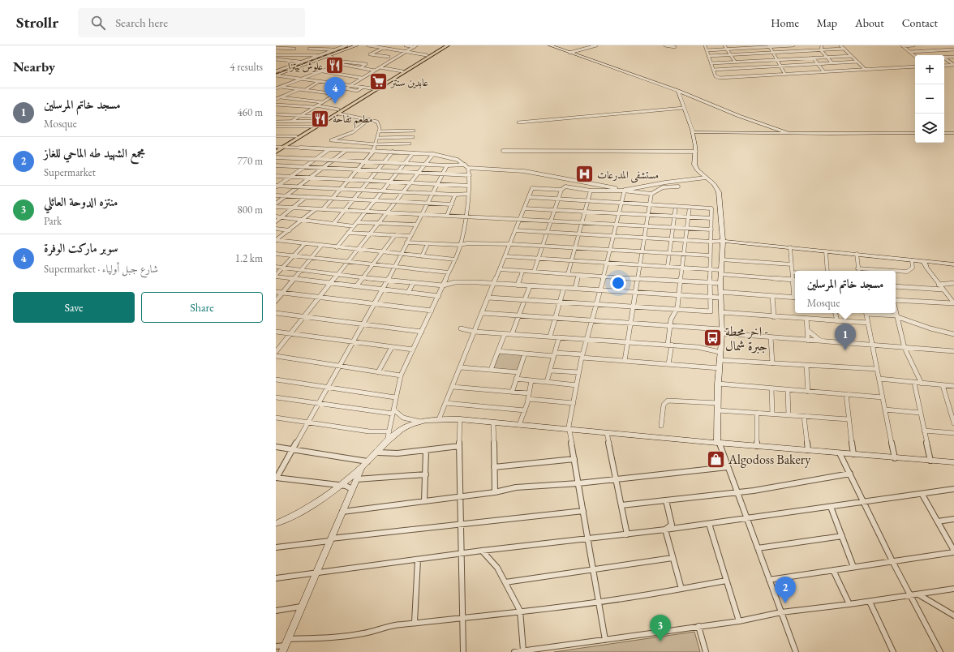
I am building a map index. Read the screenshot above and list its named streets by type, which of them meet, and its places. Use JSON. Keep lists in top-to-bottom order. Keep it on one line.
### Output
{"places":{"restaurant":["علوش بيتزا","مطعم تفاحة"],"supermarket":["عابدين سنتر"],"hospital":["مستشفى المدرعات"],"bus stop":["اخر محطة - جبرة شمال"],"shop":["Algodoss Bakery"]},"page":{"header":"Strollr","search":"Search here","nav":["Home","Map","About","Contact"],"heading":["Nearby","4 results"],"map_buttons":["+","−"],"pins":["4","1","2","3"],"list":[{"mark":"1","name":"مسجد خاتم المرسلين","note":"Mosque","value":"460 m"},{"mark":"2","name":"مجمع الشهيد طه الماحي للغاز","note":"Supermarket","value":"770 m"},{"mark":"3","name":"منتزه الدوحة العائلي","note":"Park","value":"800 m"},{"mark":"4","name":"سوبر ماركت الوفرة","note":"Supermarket · شارع جبل أولياء","value":"1.2 km"}],"popup":["مسجد خاتم المرسلين","Mosque"],"buttons":["Save","Share"]}}
